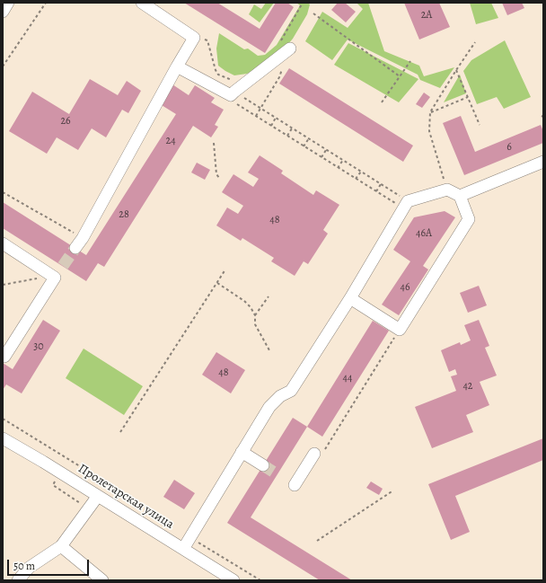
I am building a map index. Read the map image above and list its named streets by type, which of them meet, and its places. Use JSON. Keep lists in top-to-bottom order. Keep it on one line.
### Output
{"streets":{"street":["Пролетарская улица"]},"house_numbers":["2А","26","24","6","28","48","46А","46","30","48","44","42"],"scale_bar":"50 m"}
